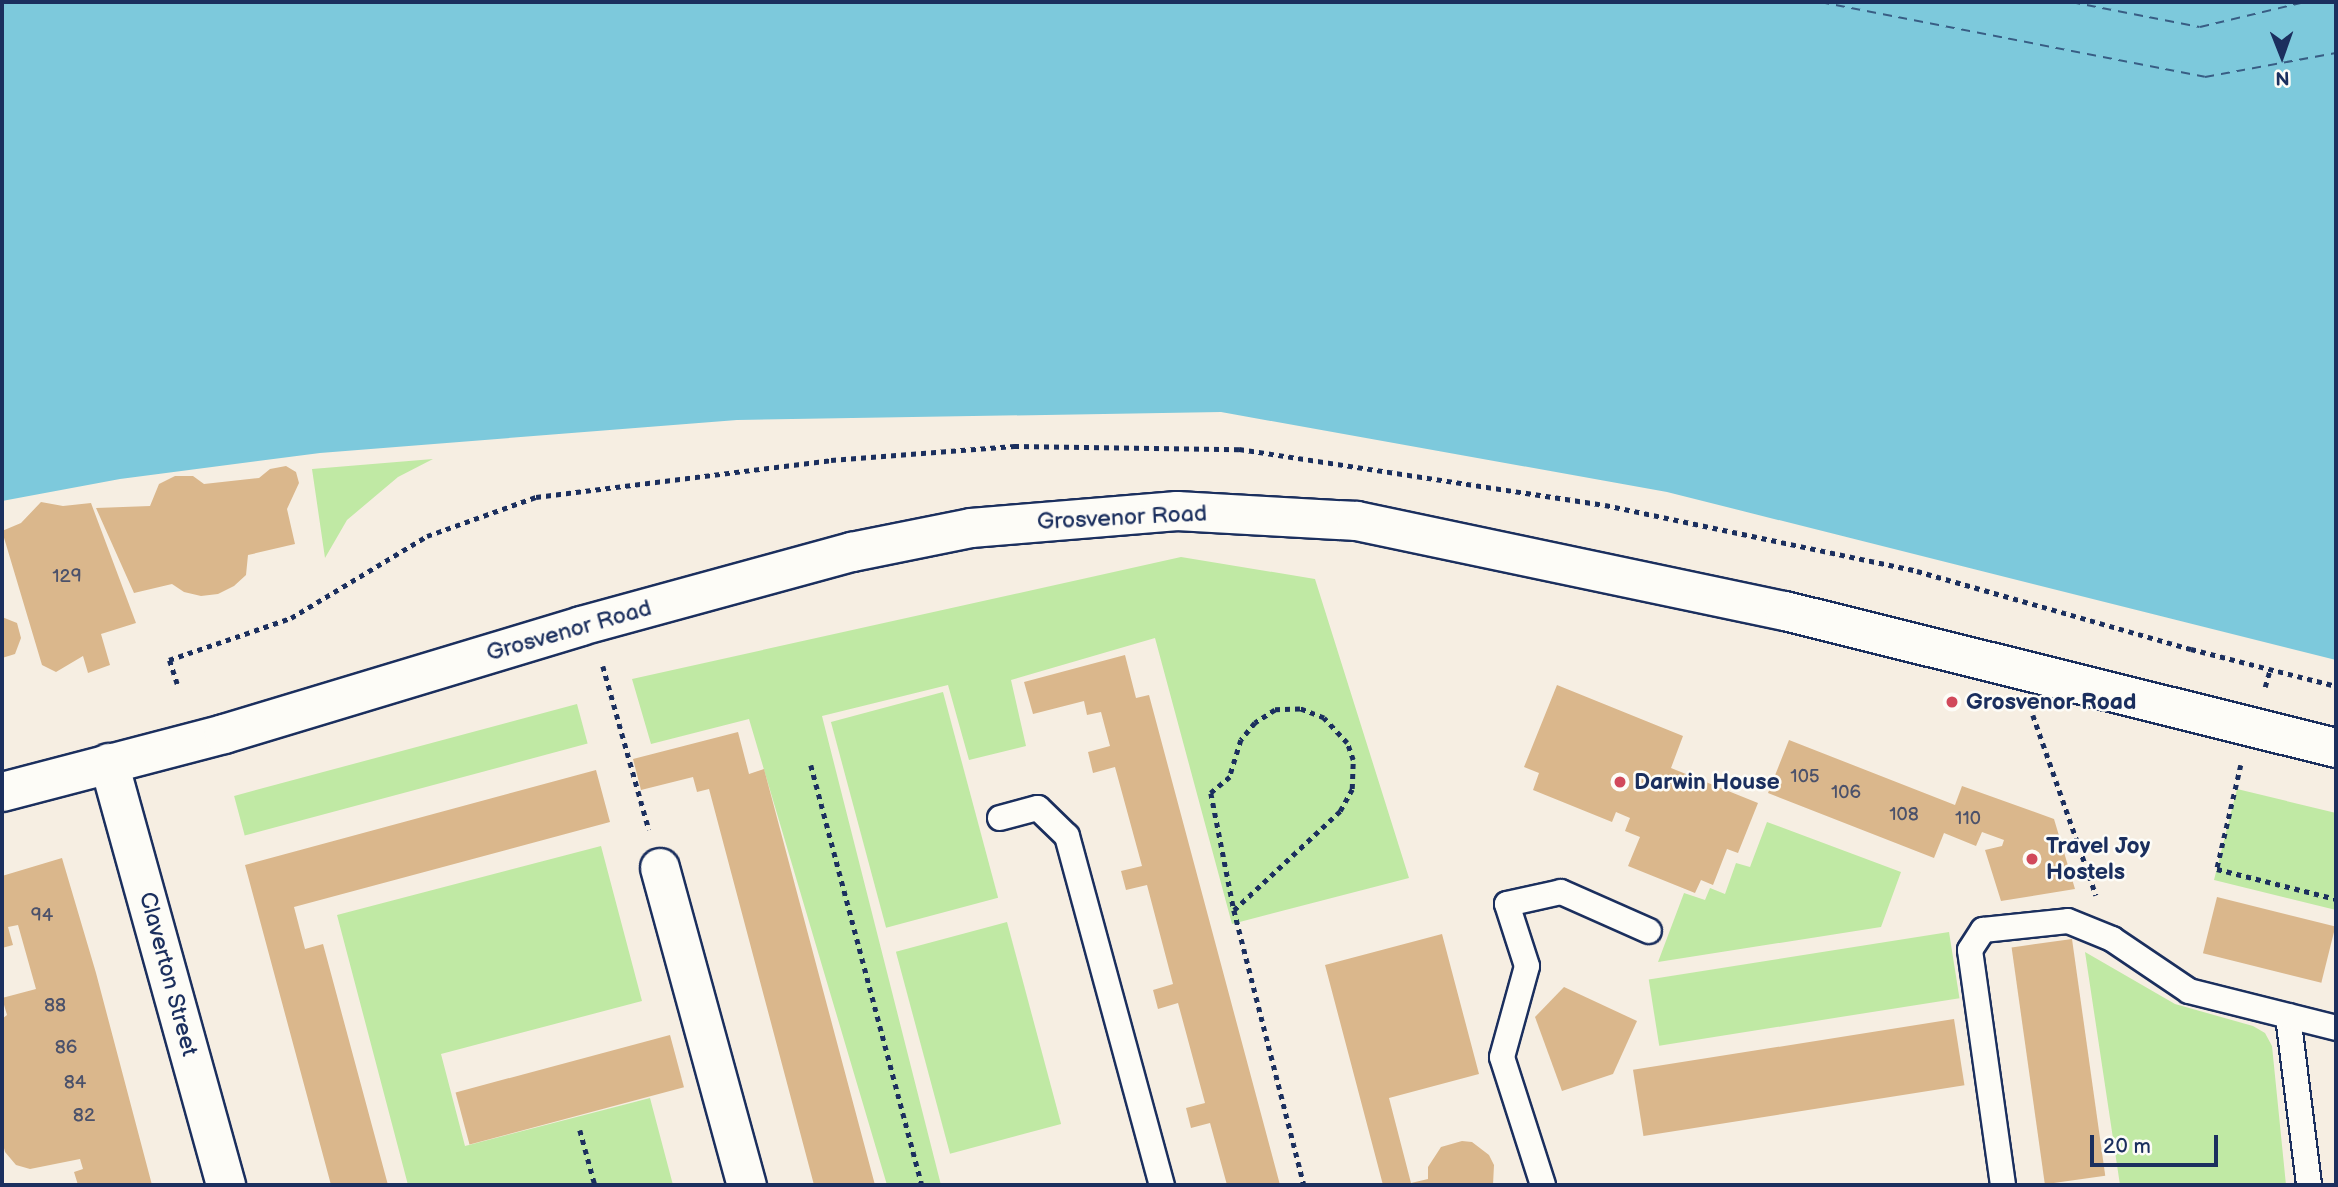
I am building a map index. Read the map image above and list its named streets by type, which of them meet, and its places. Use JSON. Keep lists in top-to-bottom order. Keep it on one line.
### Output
{"streets":{"main road":["Grosvenor Road","Claverton Street"]},"crossings":[["Grosvenor Road","Claverton Street"]],"places":["Grosvenor Road","Darwin House","Travel Joy Hostels"],"house_numbers":["129","105","106","108","110","94","88","86","84","82"],"scale_bar":"20 m","north":"bottom"}
